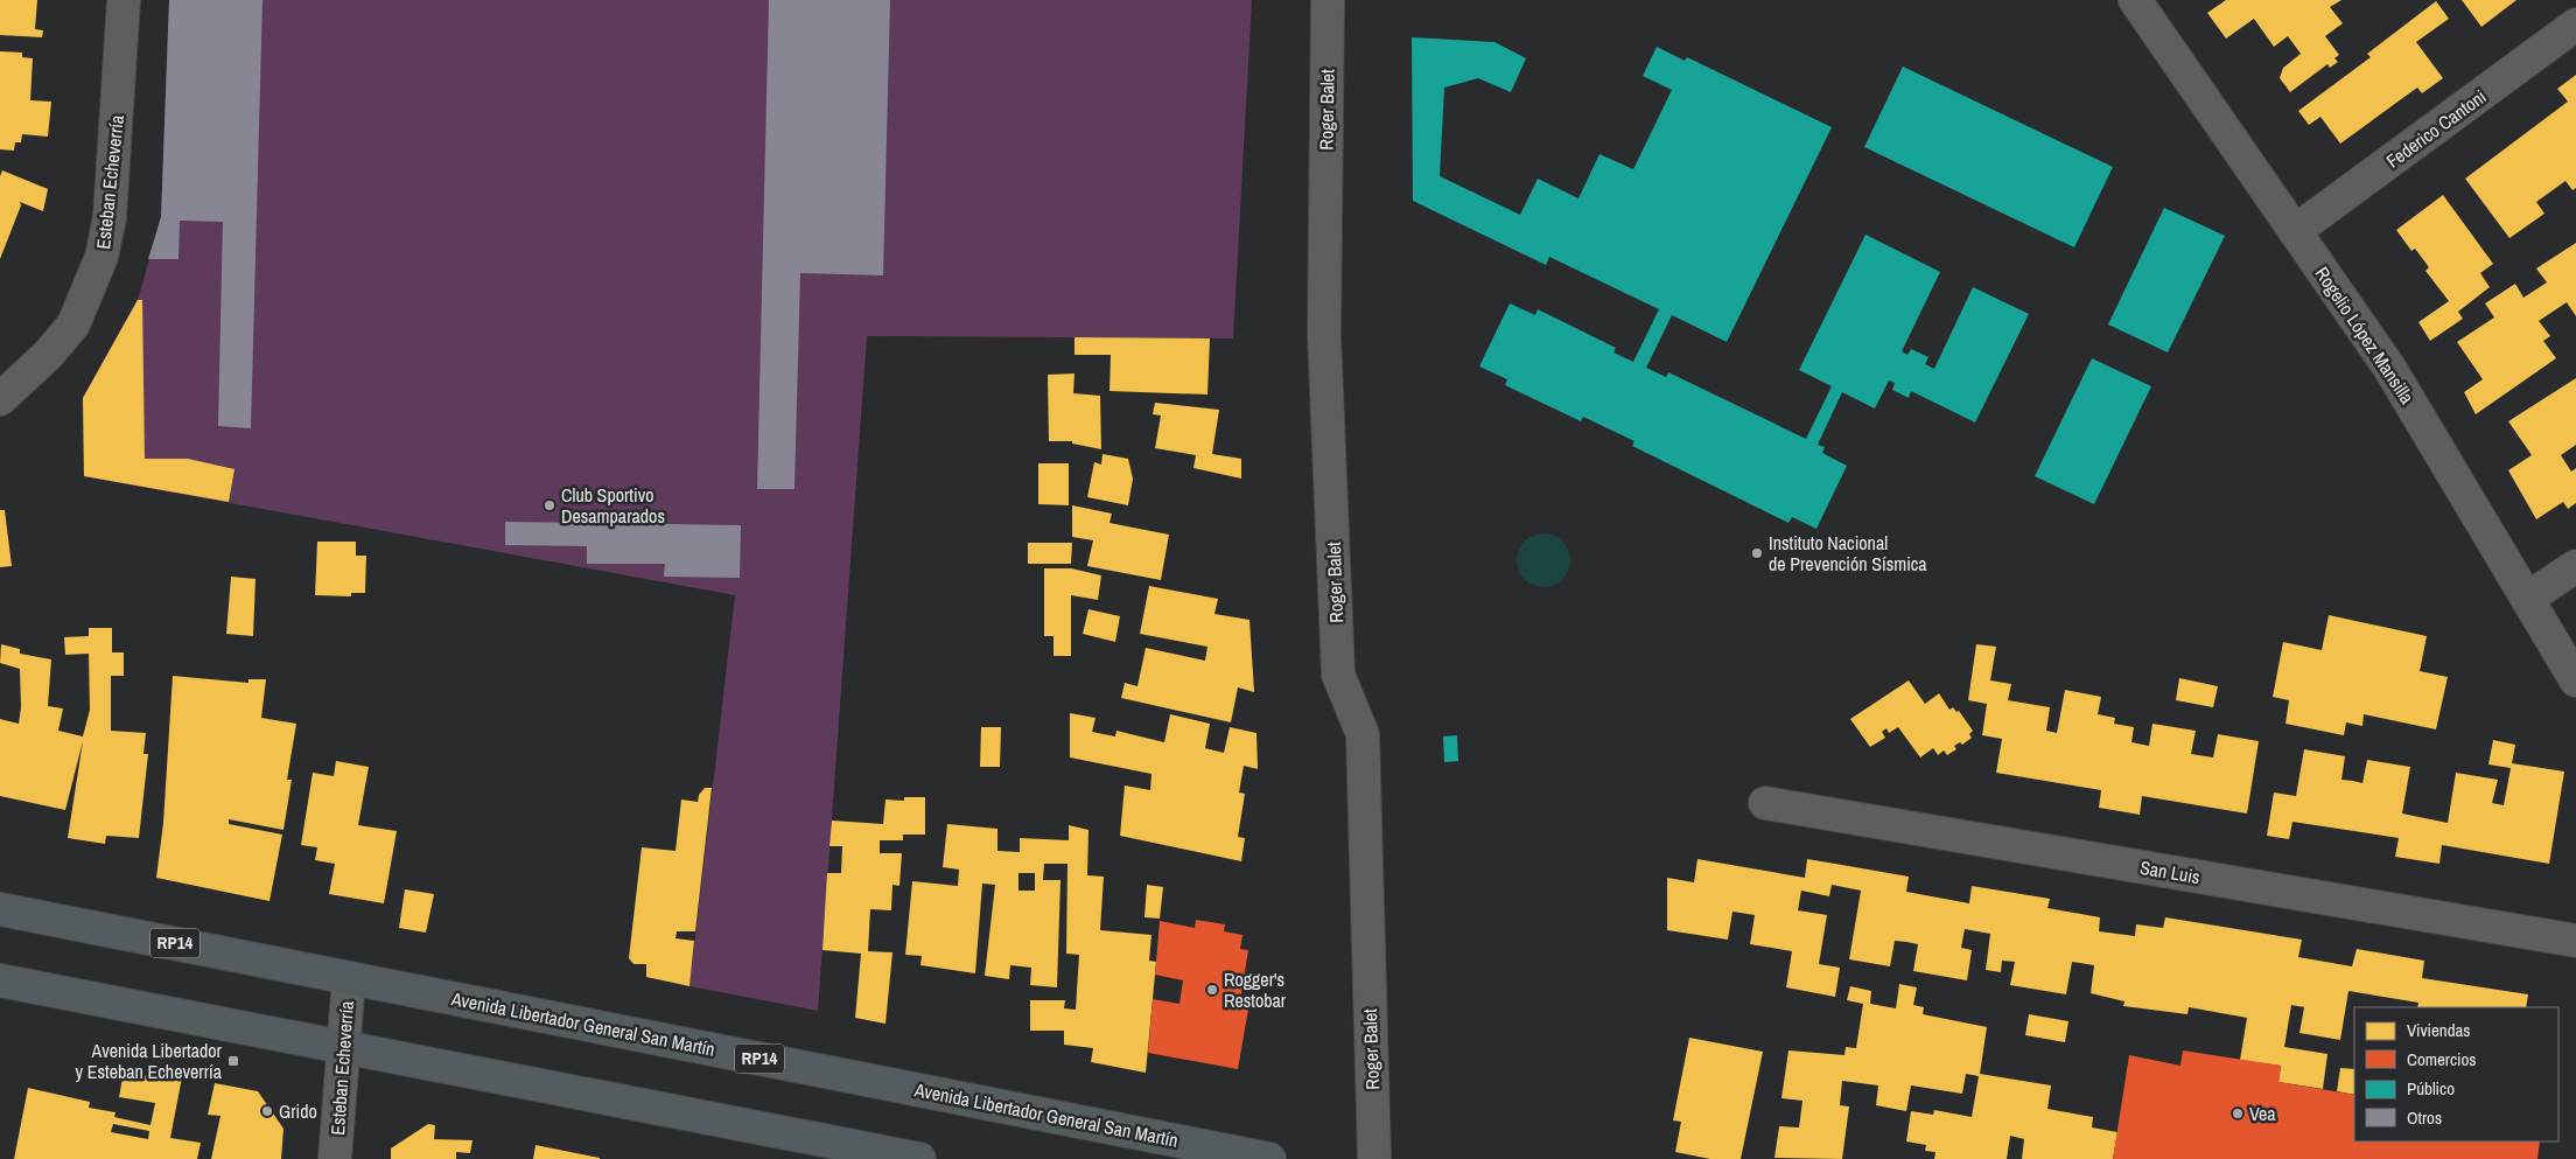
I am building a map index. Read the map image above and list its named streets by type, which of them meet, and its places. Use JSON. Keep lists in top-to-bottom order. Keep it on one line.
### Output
{"streets":{"main road":["RP14","Avenida Libertador General San Martín"],"street":["Roger Balet","Federico Cantoni","Esteban Echeverría","Rogelio López Mansilla","San Luis"]},"crossings":[["Federico Cantoni","Rogelio López Mansilla"],["Esteban Echeverría","Avenida Libertador General San Martín"]],"places":{"other":["Club Sportivo Desamparados","Instituto Nacional de Prevención Sísmica","Rogger's Restobar","Grido","Vea"],"transit":["Avenida Libertador y Esteban Echeverría"]},"legend":["Viviendas","Comercios","Público","Otros"]}
